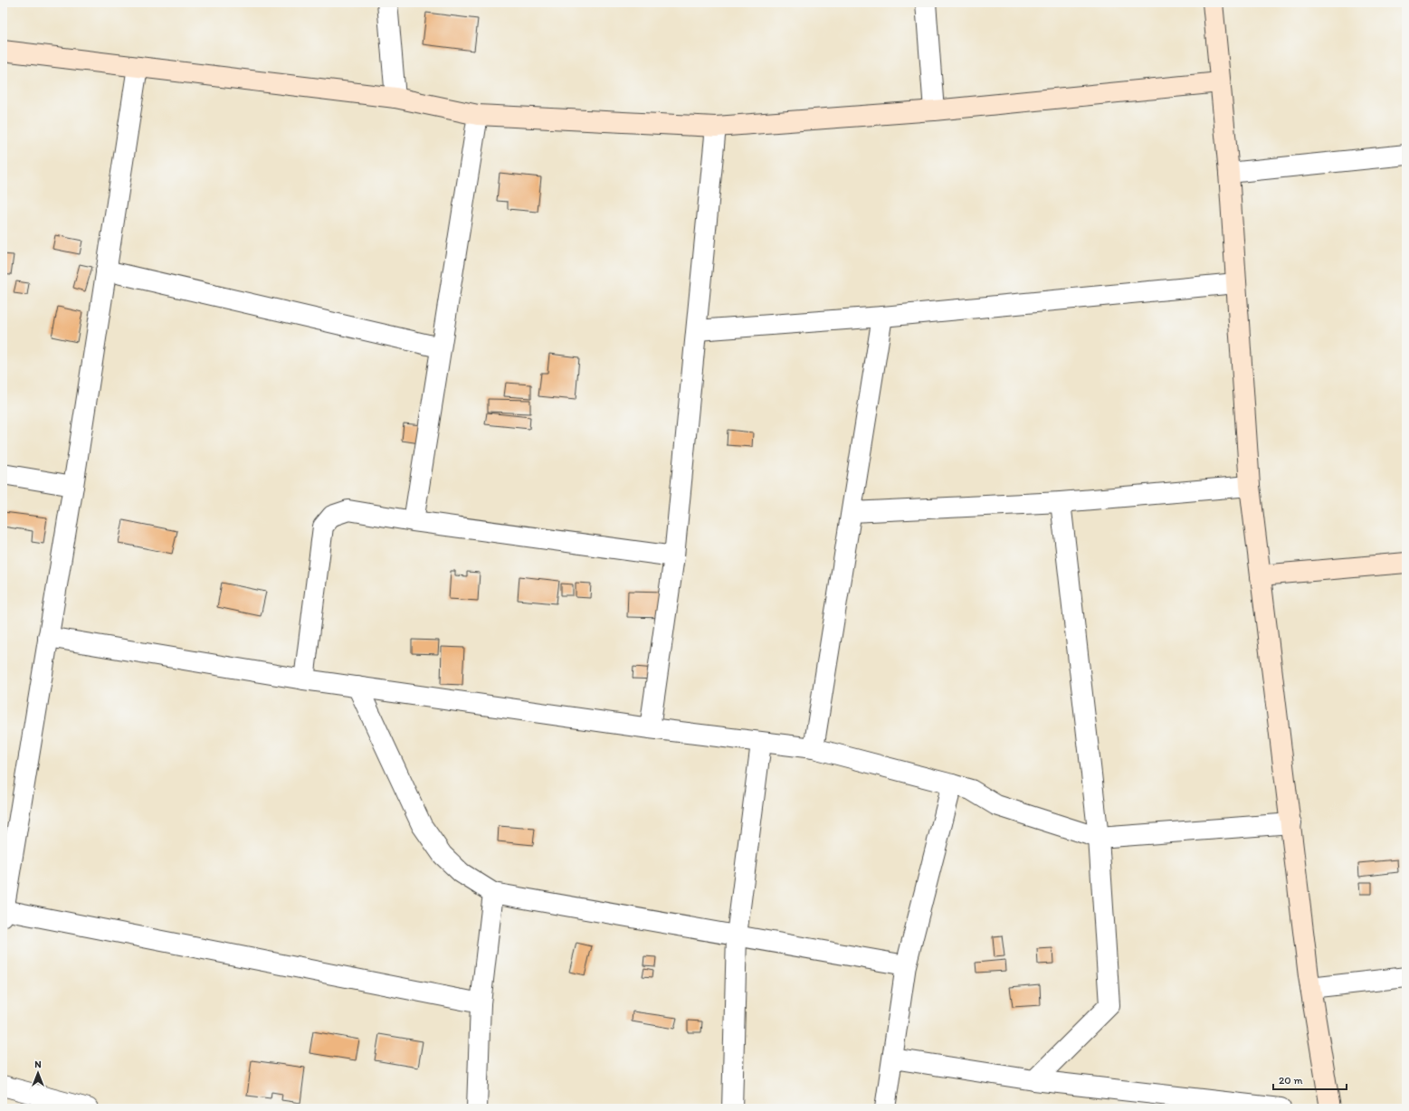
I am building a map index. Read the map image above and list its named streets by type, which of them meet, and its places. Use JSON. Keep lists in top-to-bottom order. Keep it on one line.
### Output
{"scale_bar":"20 m","north":"top"}
